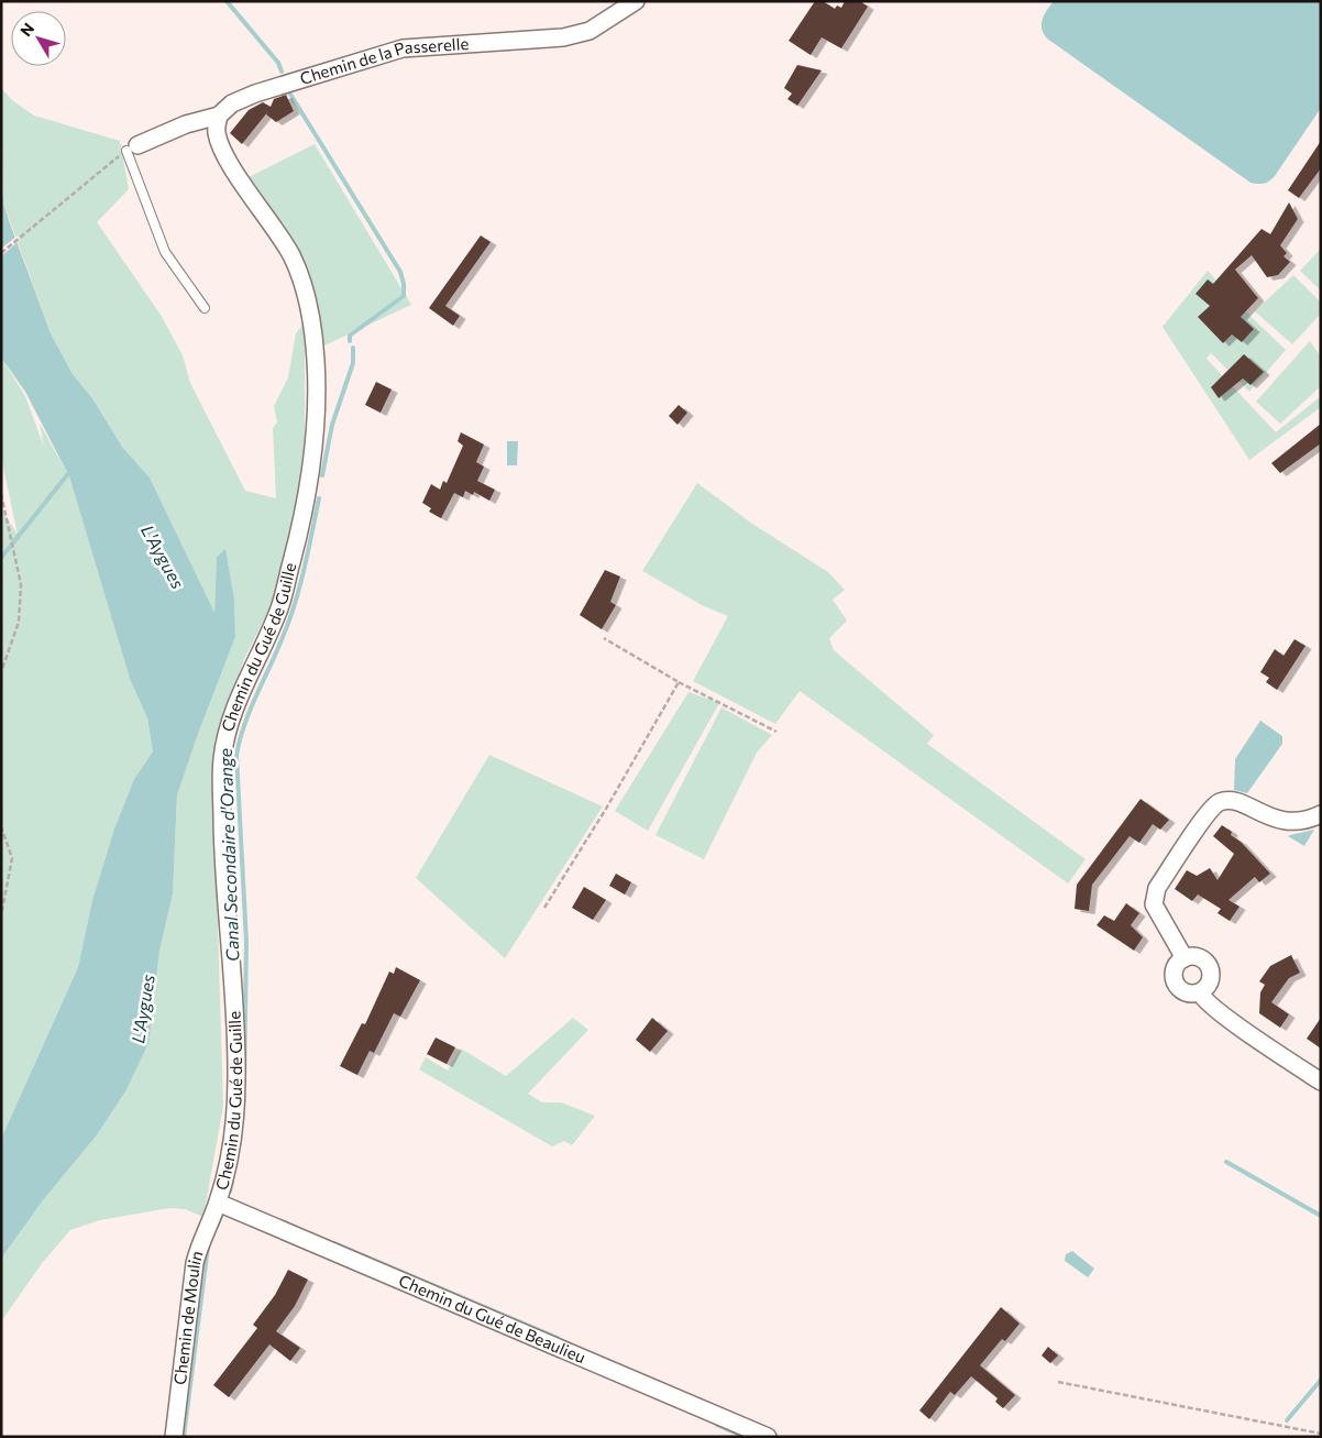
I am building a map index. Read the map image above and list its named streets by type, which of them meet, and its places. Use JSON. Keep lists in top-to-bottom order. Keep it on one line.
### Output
{"streets":{"street":["Chemin de la Passerelle","Chemin du Gué de Guille","Chemin de Moulin","Chemin du Gué de Beaulieu"]},"crossings":[["Chemin de la Passerelle","Chemin du Gué de Guille"],["Chemin du Gué de Guille","Chemin de Moulin"],["Chemin du Gué de Guille","Chemin du Gué de Beaulieu"],["Chemin de Moulin","Chemin du Gué de Beaulieu"]],"water":["L'Aygues","Canal Secondaire d'Orange"],"north":"top left"}
